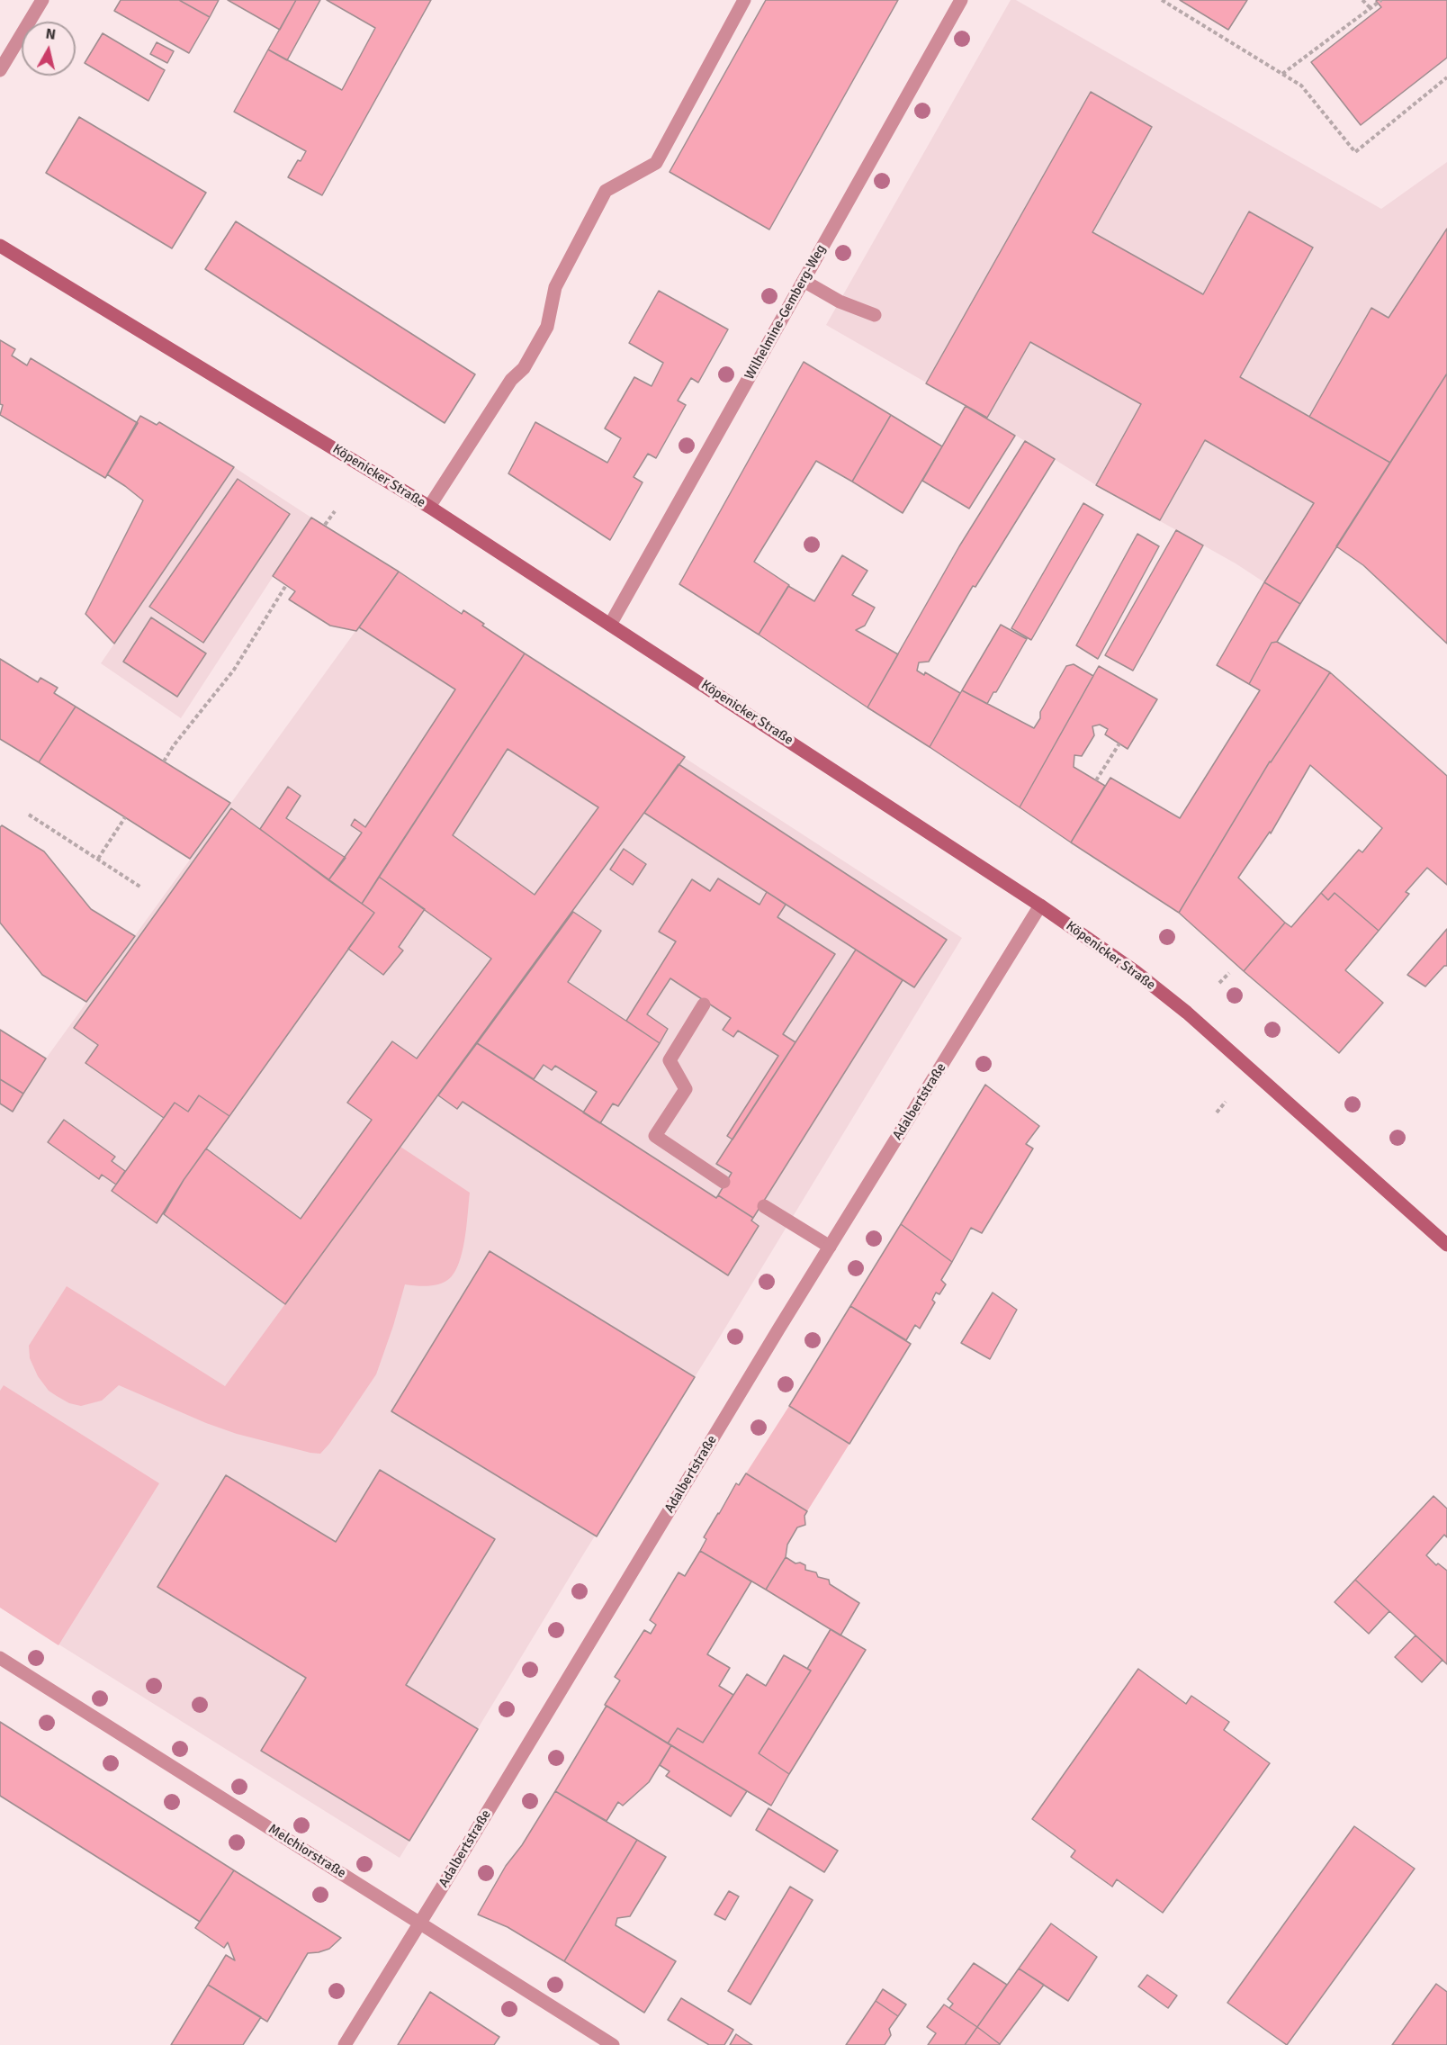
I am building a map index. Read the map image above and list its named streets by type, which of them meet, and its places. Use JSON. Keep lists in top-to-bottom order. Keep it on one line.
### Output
{"streets":{"main road":["Köpenicker Straße"],"street":["Wilhelmine-Gemberg-Weg","Adalbertstraße","Melchiorstraße"]},"crossings":[["Wilhelmine-Gemberg-Weg","Köpenicker Straße"],["Köpenicker Straße","Adalbertstraße"],["Adalbertstraße","Melchiorstraße"]],"north":"top"}
